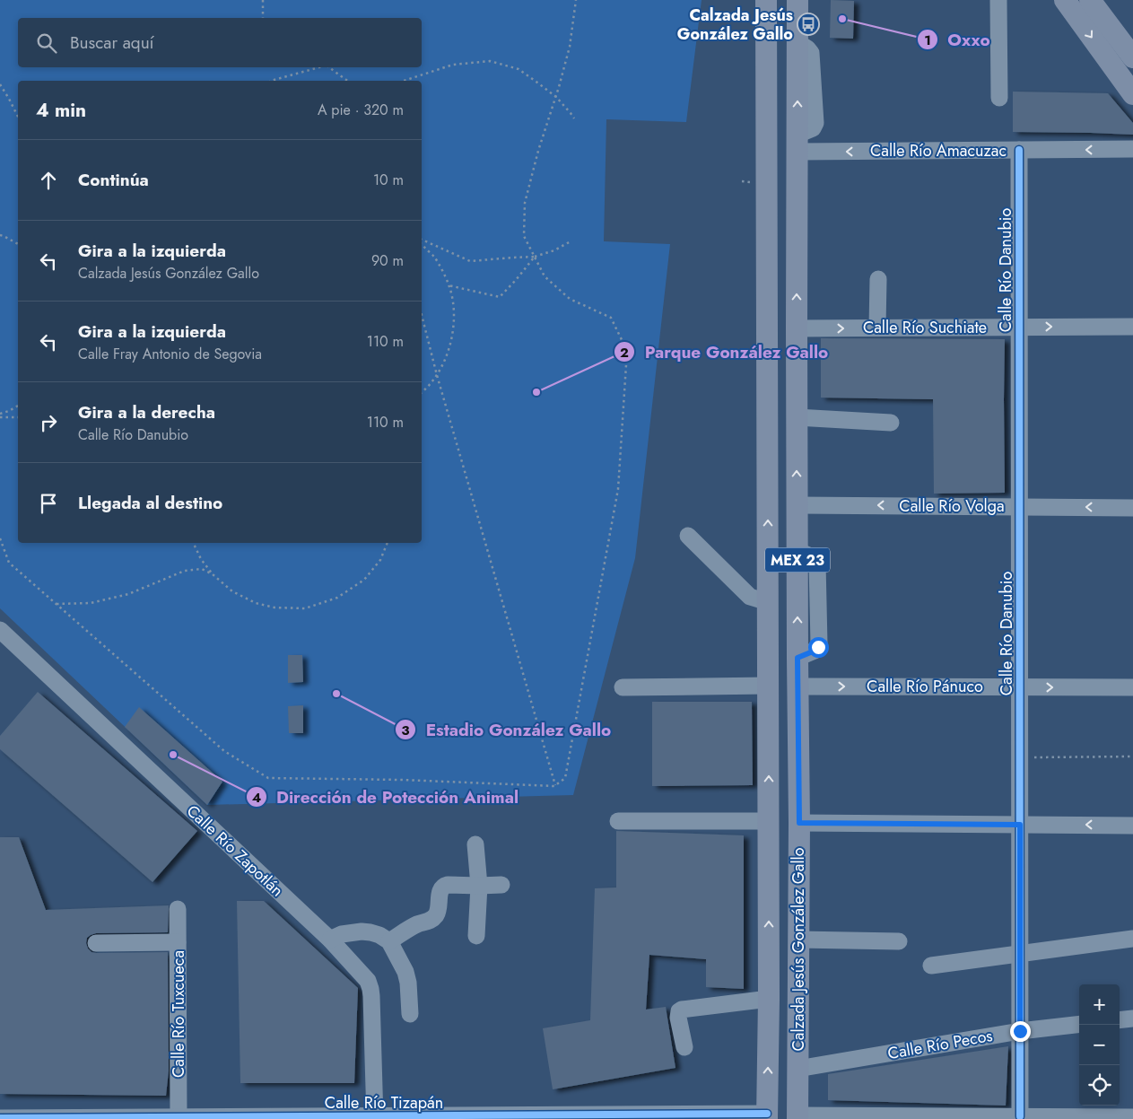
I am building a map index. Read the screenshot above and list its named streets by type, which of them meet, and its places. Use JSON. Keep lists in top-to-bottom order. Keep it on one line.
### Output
{"streets":{"main road":["MEX 23","Calzada Jesús González Gallo"],"street":["Calle Río Amacuzac","Calle Río Danubio","Calle Río Suchiate","Calle Río Volga","Calle Río Pánuco","Calle Río Zapotlán","Calle Río Tuxcueca","Calle Río Pecos","Calle Río Tizapán"]},"crossings":[["Calle Río Amacuzac","Calle Río Danubio"],["Calle Río Amacuzac","Calzada Jesús González Gallo"],["Calle Río Danubio","Calle Río Suchiate"],["Calle Río Danubio","Calle Río Volga"],["Calle Río Danubio","Calle Río Pánuco"],["Calle Río Danubio","Calle Río Pecos"],["Calle Río Suchiate","Calzada Jesús González Gallo"],["Calle Río Volga","Calzada Jesús González Gallo"],["Calle Río Pánuco","Calzada Jesús González Gallo"],["Calle Río Zapotlán","Calle Río Tizapán"],["Calzada Jesús González Gallo","Calle Río Pecos"],["Calzada Jesús González Gallo","Calle Río Tizapán"],["Calle Río Tuxcueca","Calle Río Tizapán"]],"one_way":["Calle Río Amacuzac","Calle Río Volga"],"places":{"other":["Oxxo","Parque González Gallo","Estadio González Gallo","Dirección de Potección Animal"],"bus stop":["Calzada Jesús González Gallo"]},"page":{"search":"Buscar aquí","heading":["4 min","A pie · 320 m"],"list":[["Continúa","10 m"],["Gira a la izquierda","Calzada Jesús González Gallo","90 m"],["Gira a la izquierda","Calle Fray Antonio de Segovia","110 m"],["Gira a la derecha","Calle Río Danubio","110 m"],"Llegada al destino"],"map_buttons":["+","−"]}}
